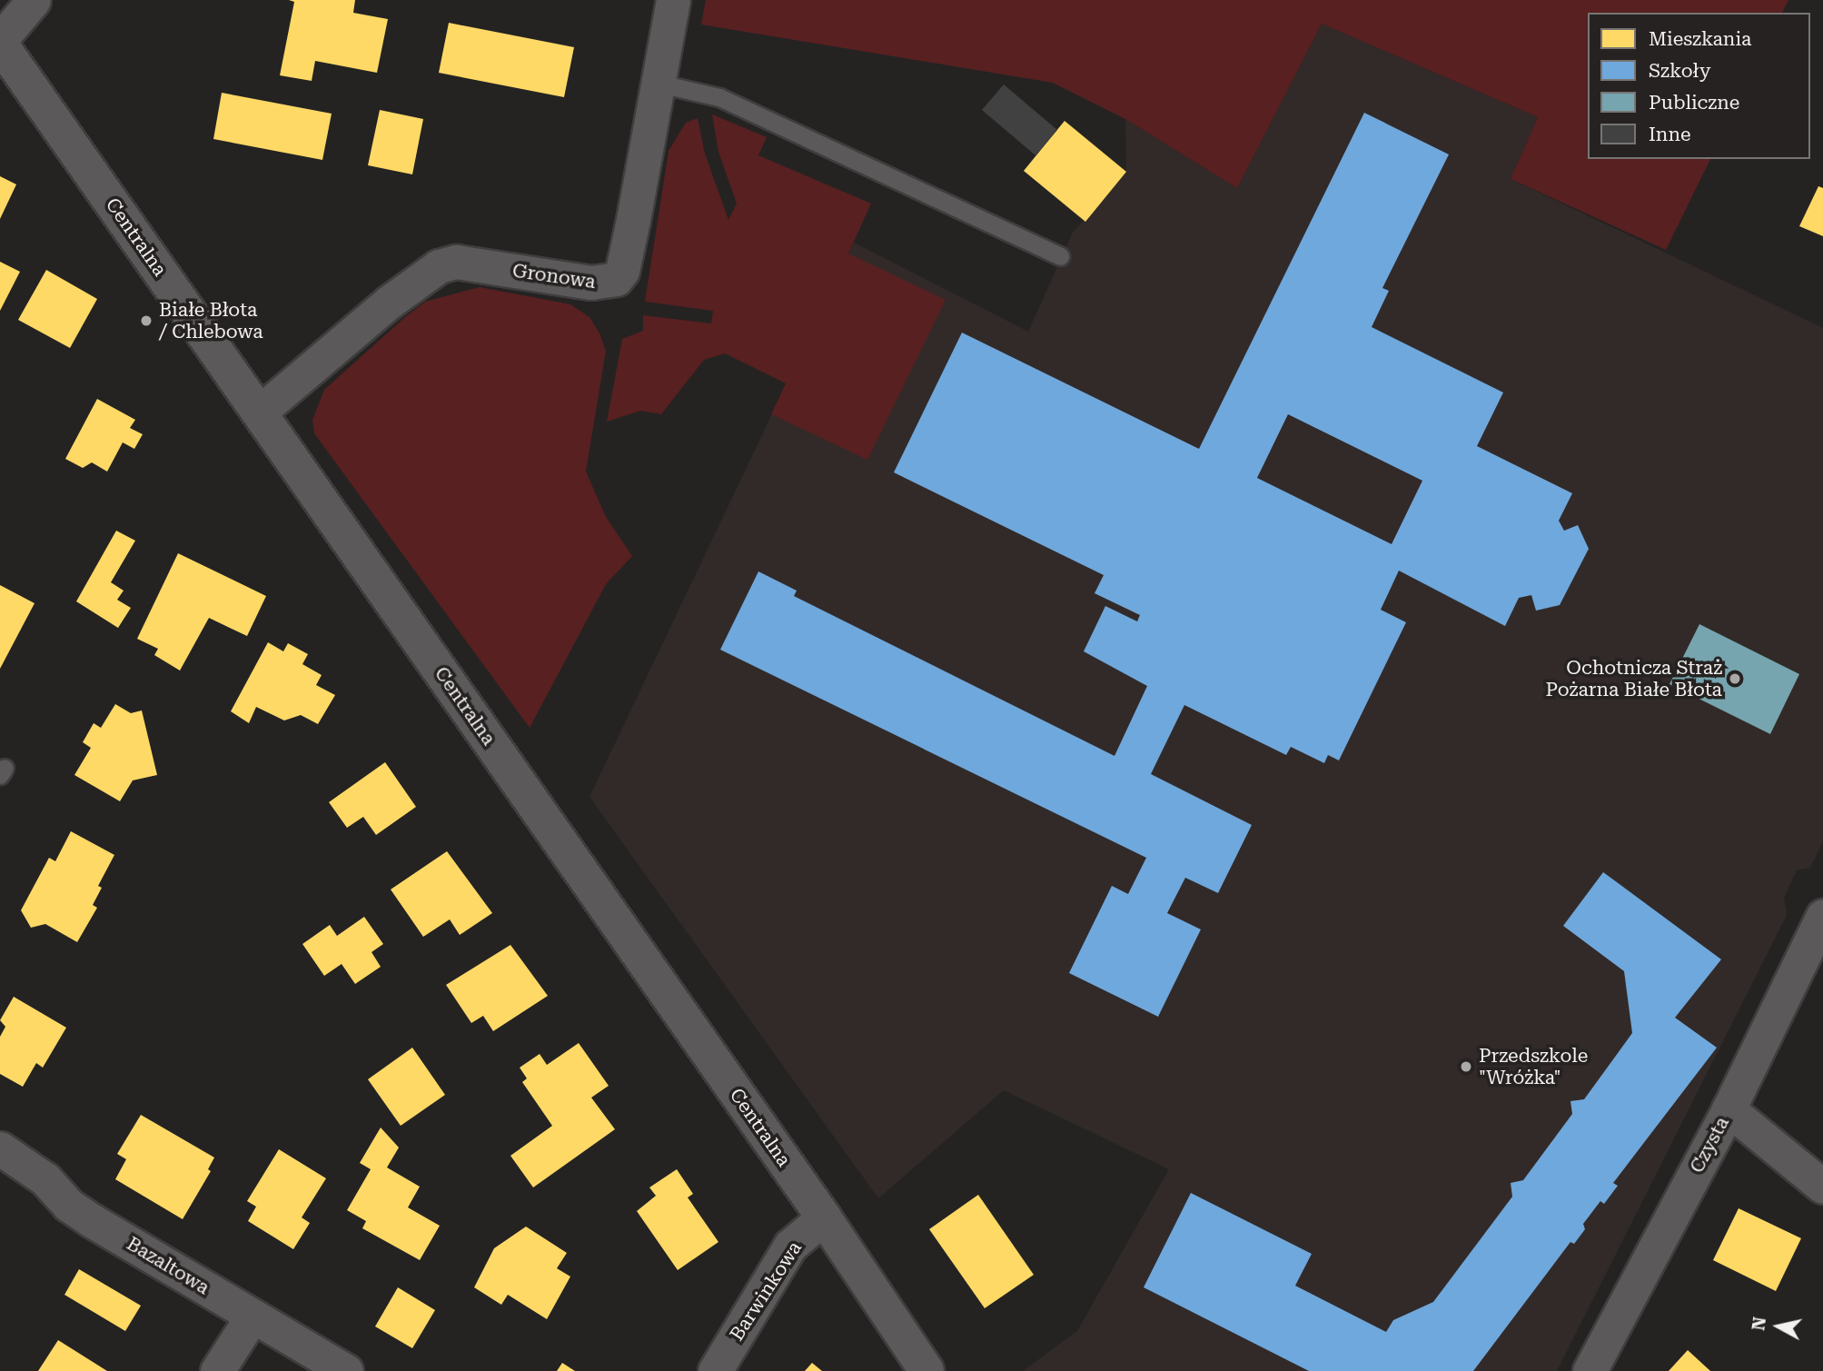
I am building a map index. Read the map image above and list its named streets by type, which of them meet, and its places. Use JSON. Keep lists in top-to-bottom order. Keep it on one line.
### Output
{"streets":{"street":["Centralna","Gronowa","Czysta","Bazaltowa","Barwinkowa"]},"crossings":[["Centralna","Gronowa"],["Centralna","Barwinkowa"]],"places":["Białe Błota / Chlebowa","Ochotnicza Straż Pożarna Białe Błota","Przedszkole \"Wróżka\""],"legend":["Mieszkania","Szkoły","Publiczne","Inne"],"north":"left"}
